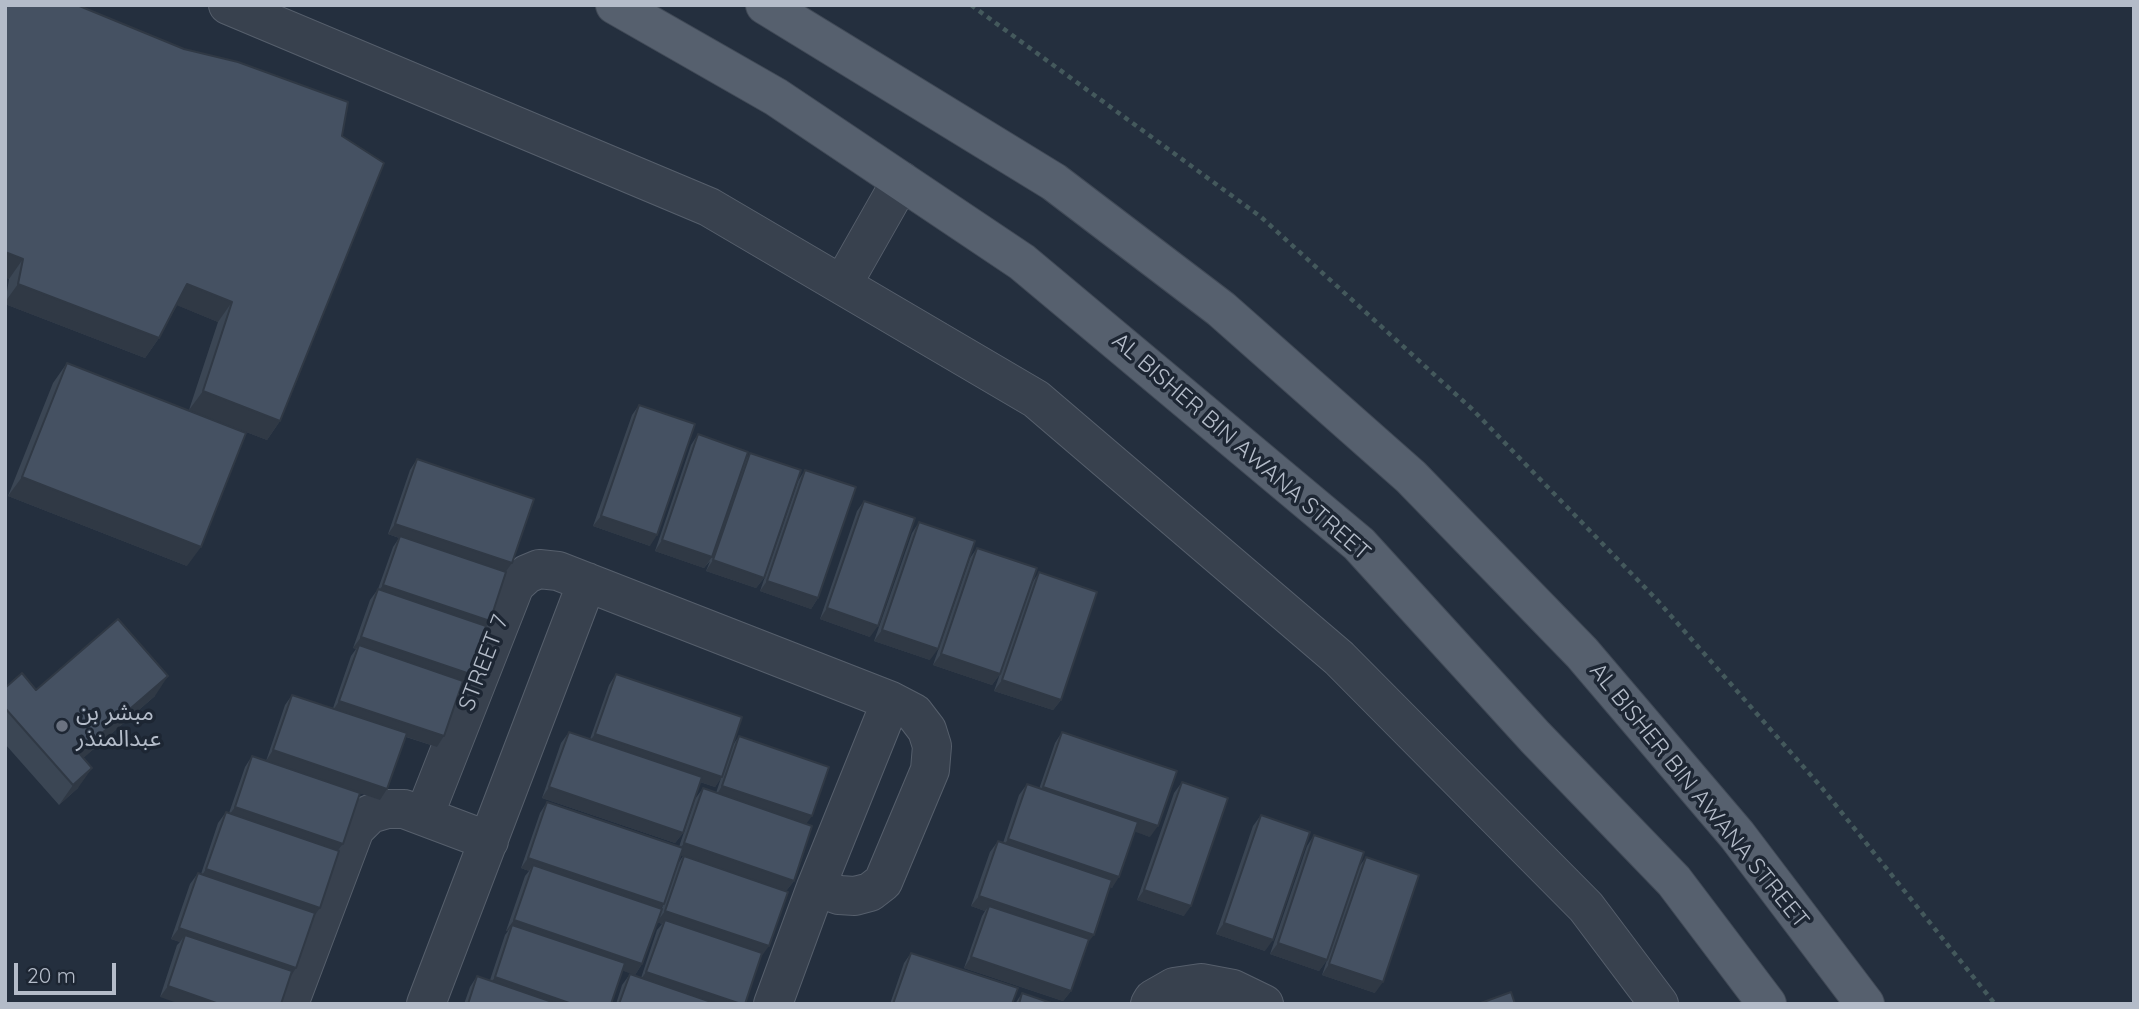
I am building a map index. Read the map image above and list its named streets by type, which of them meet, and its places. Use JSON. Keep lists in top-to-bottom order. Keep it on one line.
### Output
{"streets":{"main road":["AL BISHER BIN AWANA STREET"],"street":["STREET 7"]},"places":["مبشر بن عبدالمنذر"],"scale_bar":"20 m"}
